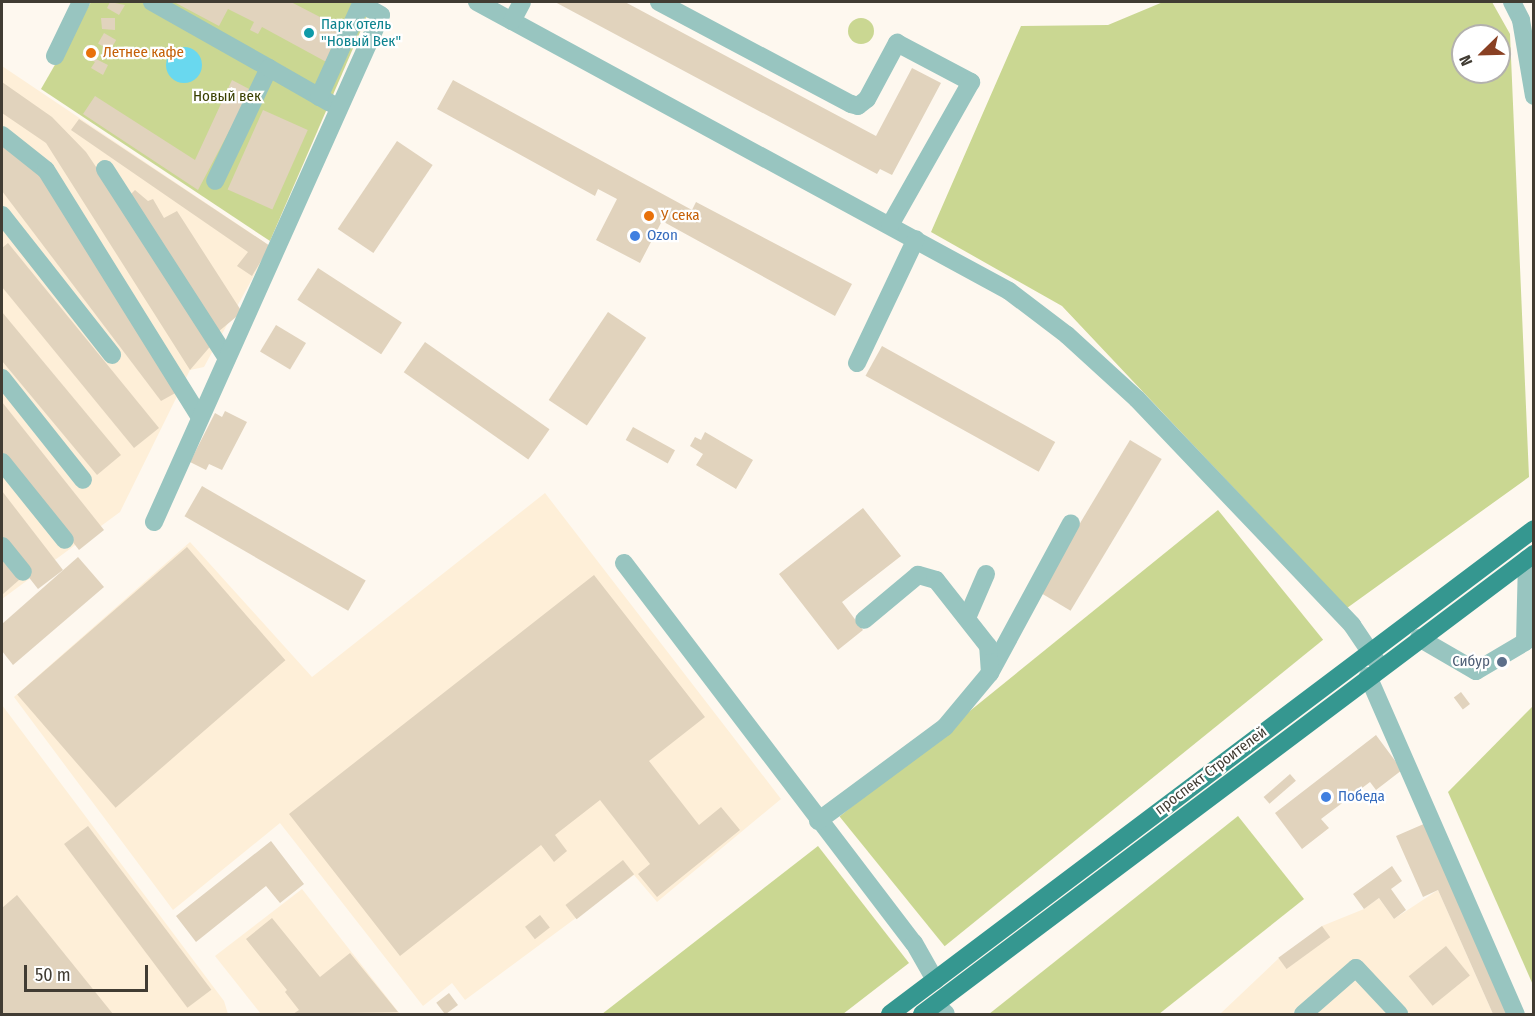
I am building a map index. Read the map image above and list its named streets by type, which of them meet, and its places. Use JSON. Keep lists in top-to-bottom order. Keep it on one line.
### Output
{"streets":{"main road":["проспект Строителей"]},"parks":["Новый век"],"places":["Парк отель \"Новый Век\"","Летнее кафе","У сека","Ozon","Сибур","Победа"],"scale_bar":"50 m","north":"bottom left"}
